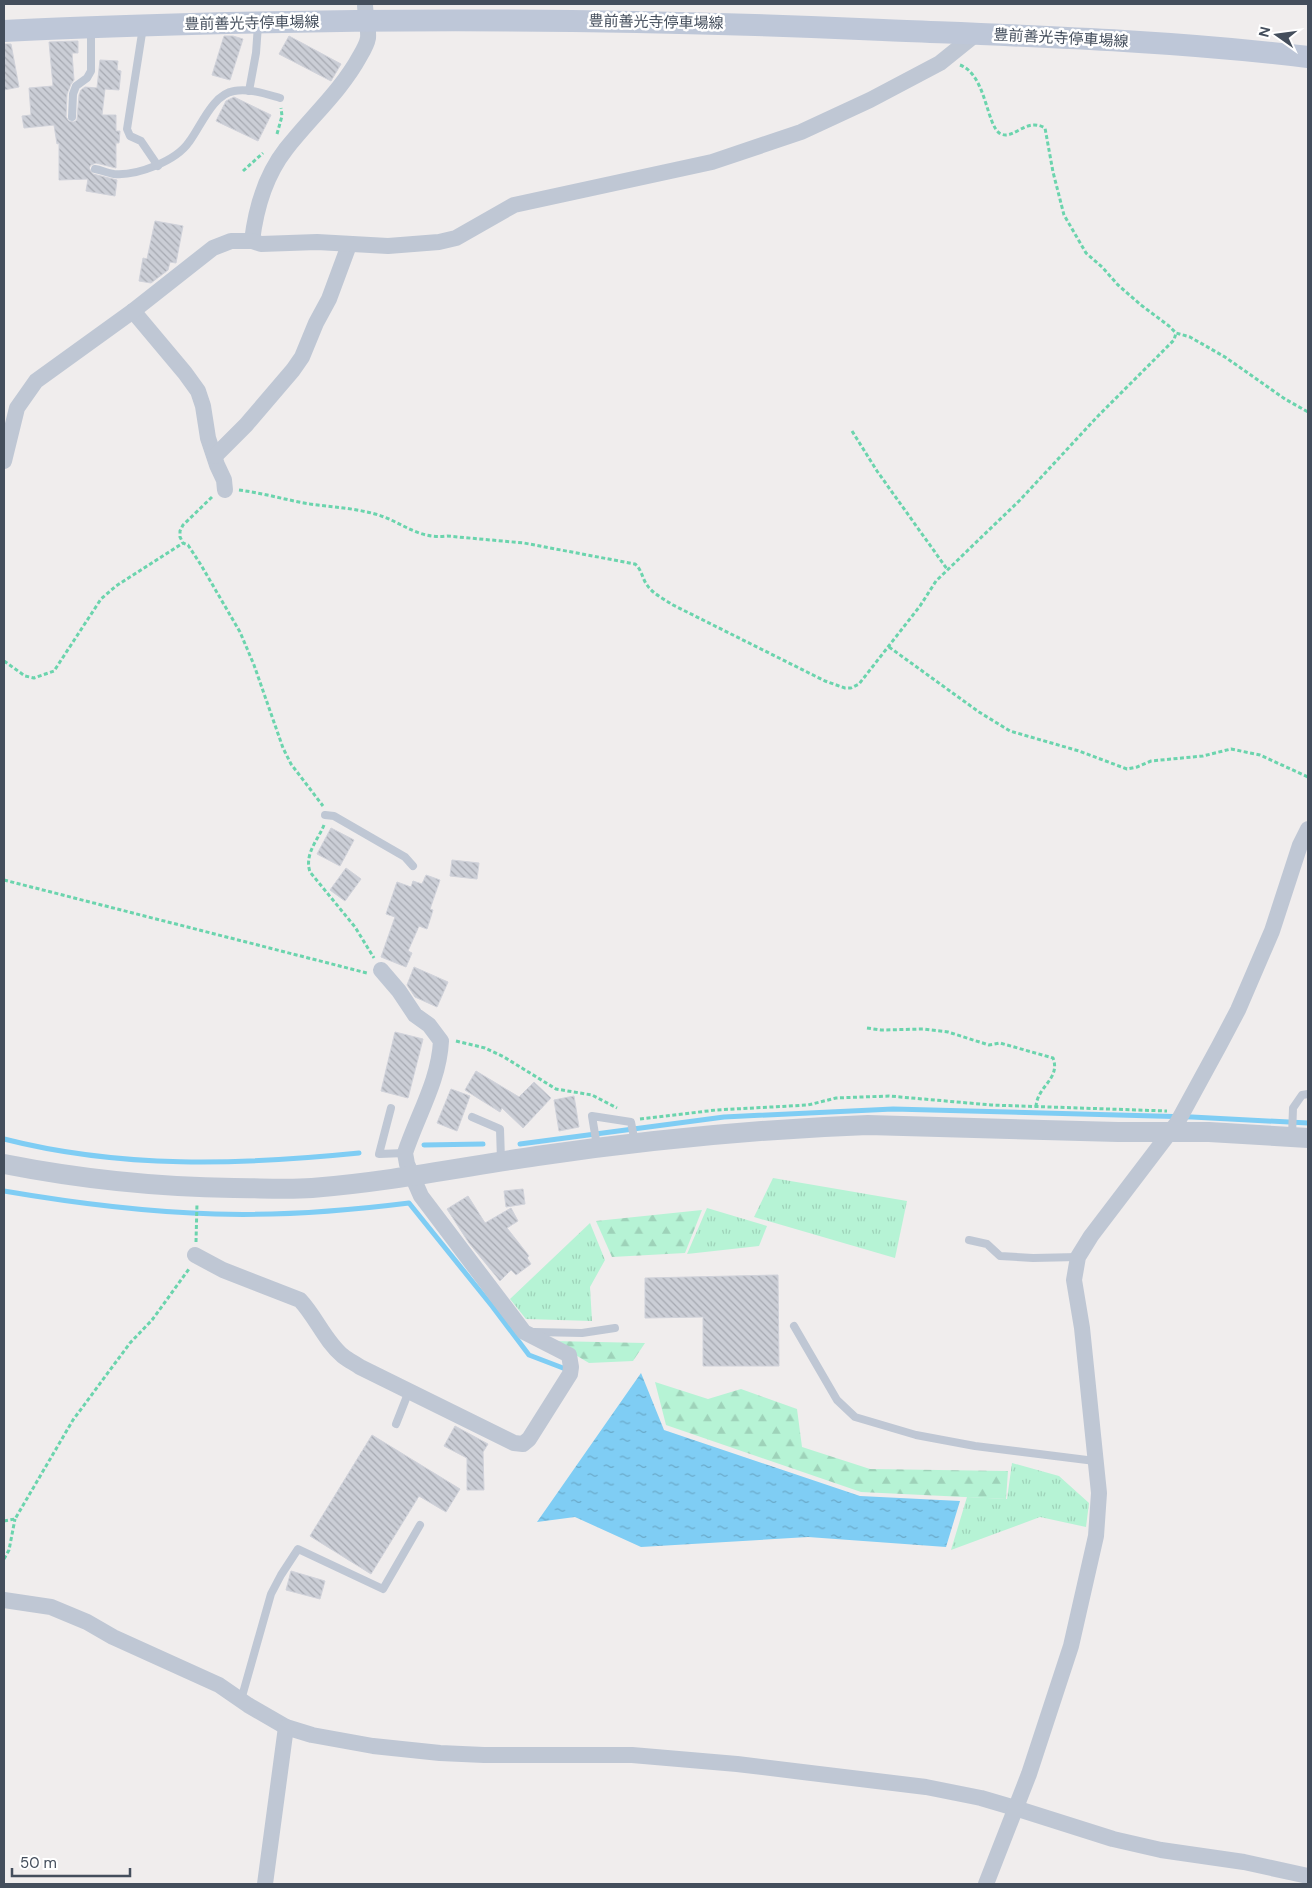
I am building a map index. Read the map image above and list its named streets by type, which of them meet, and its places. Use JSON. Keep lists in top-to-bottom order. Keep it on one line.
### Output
{"streets":{"main road":["豊前善光寺停車場線"]},"scale_bar":"50 m","north":"left"}
